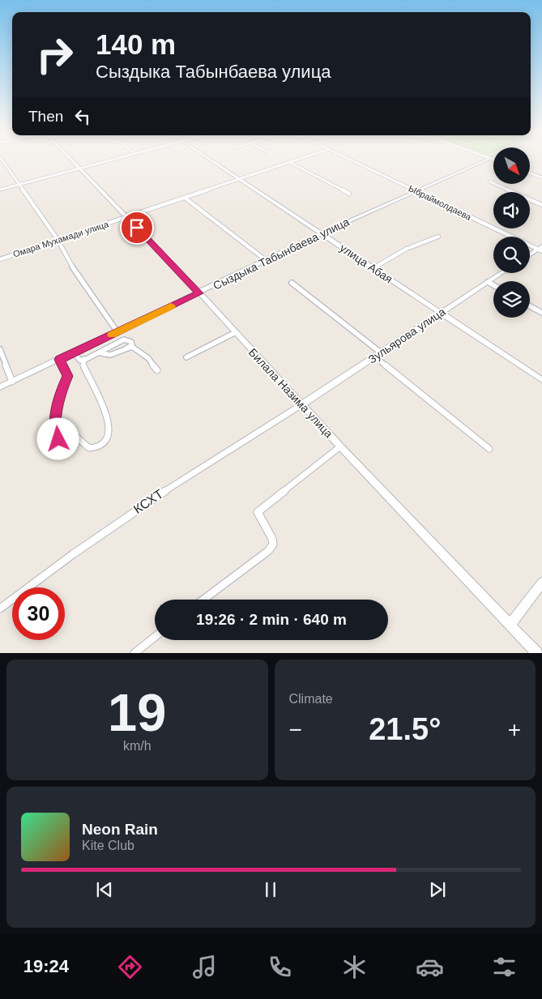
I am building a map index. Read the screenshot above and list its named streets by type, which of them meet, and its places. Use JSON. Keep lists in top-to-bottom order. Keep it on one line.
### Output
{"streets":{"street":["Ыбраймолдаева","Омара Мухамади улица","Сыздыка Табынбаева улица","улица Абая","Зульярова улица","Билала Назима улица","КСХТ"]},"crossings":[["Ыбраймолдаева","Сыздыка Табынбаева улица"],["Омара Мухамади улица","улица Абая"],["Омара Мухамади улица","Билала Назима улица"],["Сыздыка Табынбаева улица","улица Абая"],["Сыздыка Табынбаева улица","Билала Назима улица"],["улица Абая","Зульярова улица"],["Зульярова улица","Билала Назима улица"],["Зульярова улица","КСХТ"],["Билала Назима улица","КСХТ"]],"north":"bottom right","page":{"turn":["140 m","Сыздыка Табынбаева улица"],"then":"Then","limit":"30","trip":"19:26 · 2 min · 640 m","tile":[["19","km/h"],"Climate"],"heat":["−","21.5°","+"],"song":["Neon Rain","Kite Club"],"tabs":"19:24"}}
